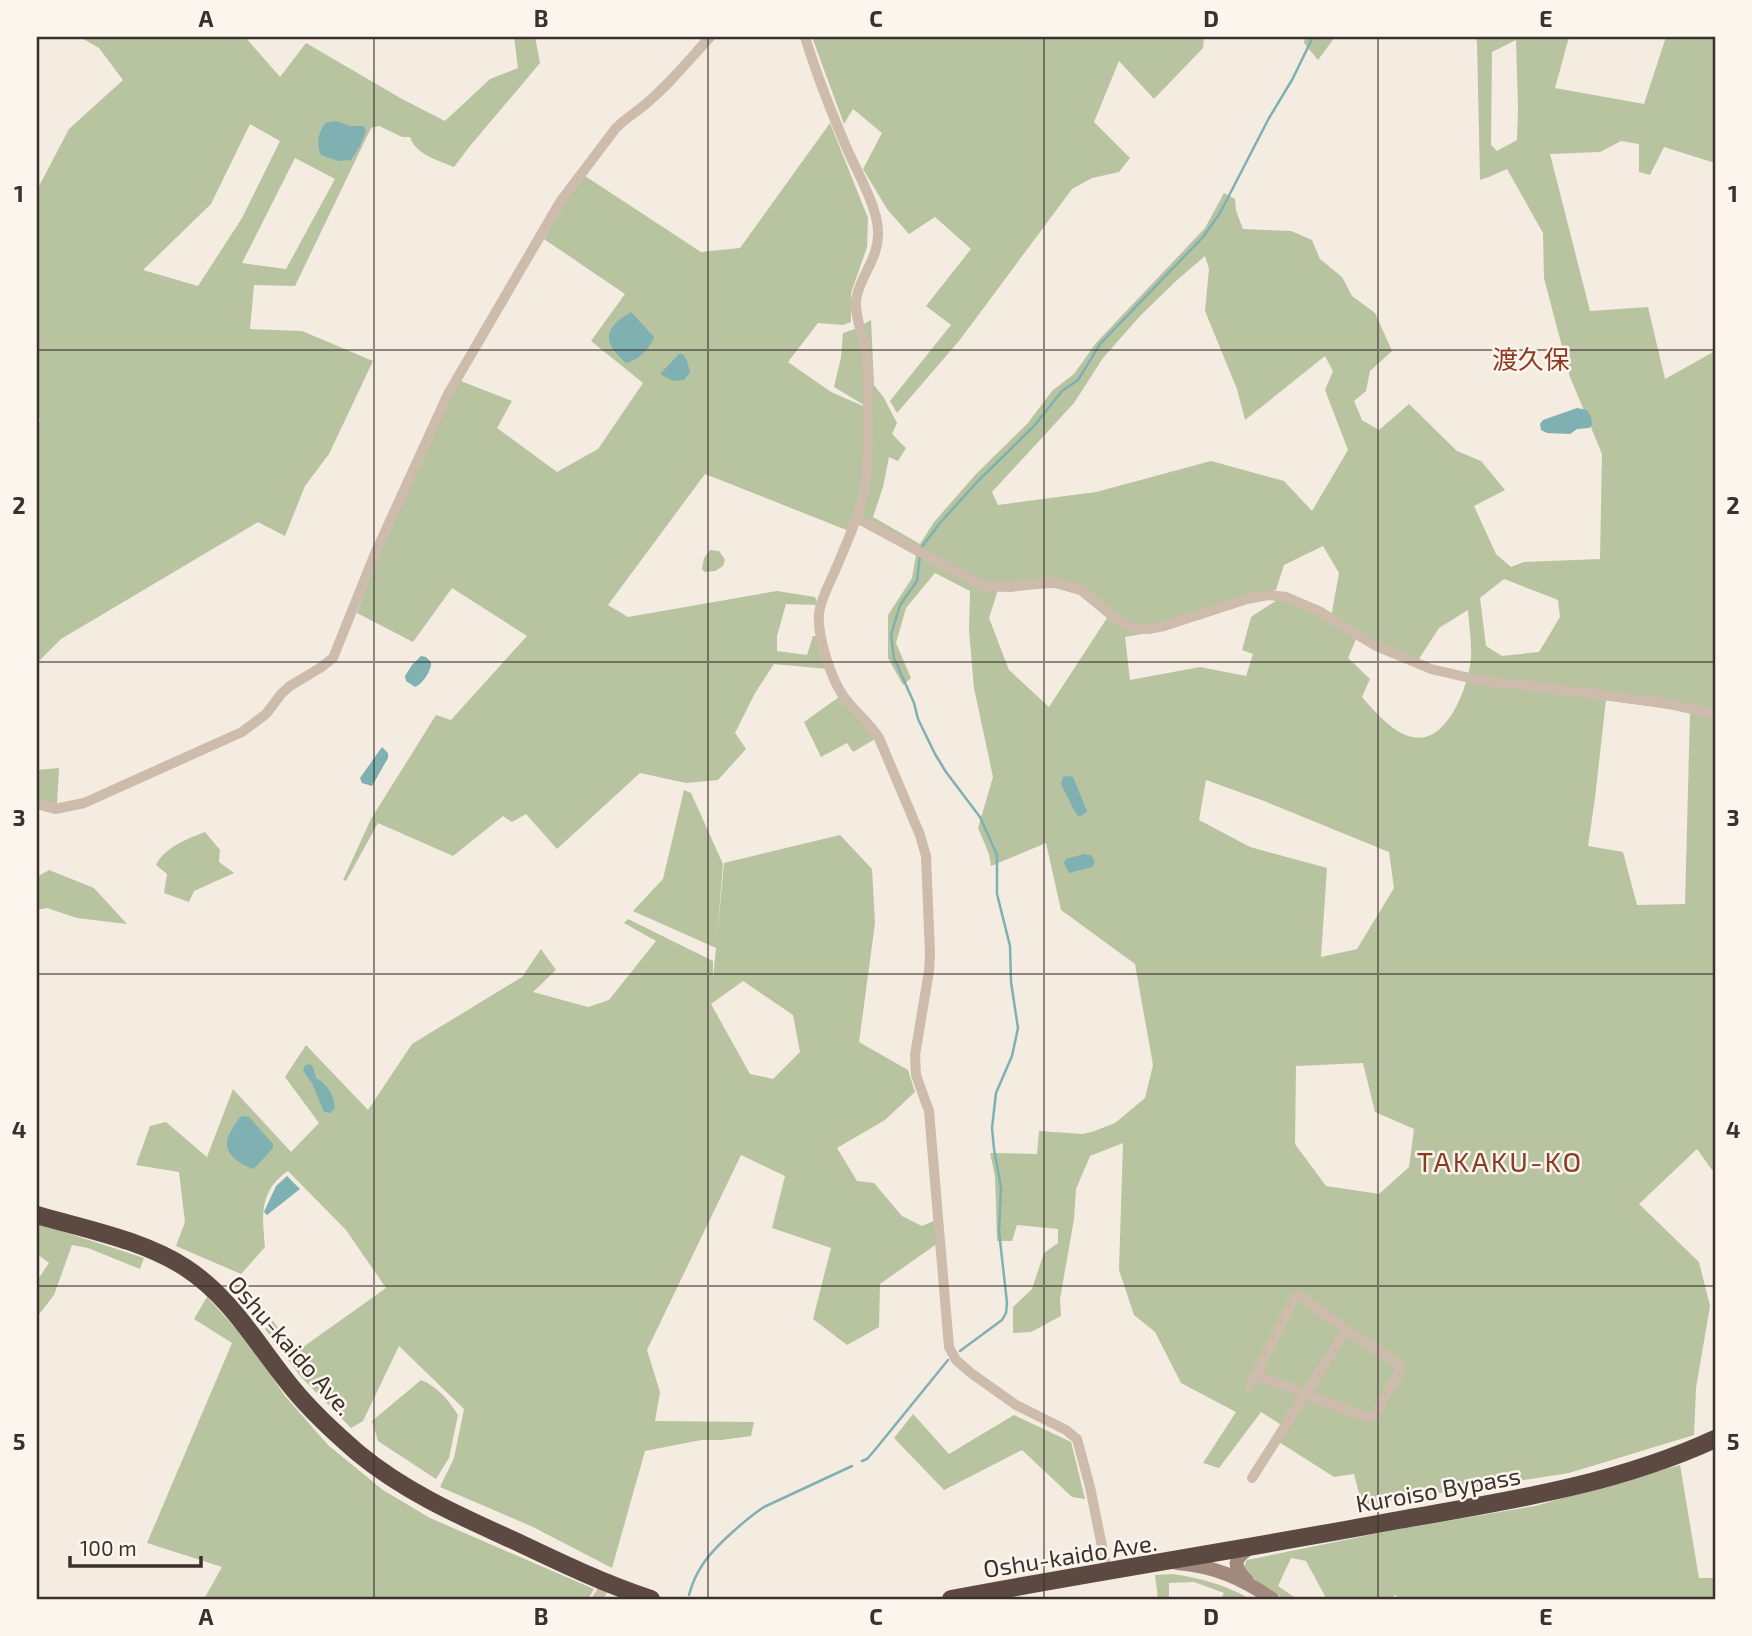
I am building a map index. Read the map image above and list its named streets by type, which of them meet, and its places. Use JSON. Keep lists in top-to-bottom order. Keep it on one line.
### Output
{"streets":{"highway":["Oshu-kaido Ave.","Kuroiso Bypass"]},"crossings":[["Oshu-kaido Ave.","Kuroiso Bypass"]],"districts":["渡久保","TAKAKU-KO"],"scale_bar":"100 m","grid":{"columns":["A","B","C","D","E"],"rows":["1","2","3","4","5"]}}
